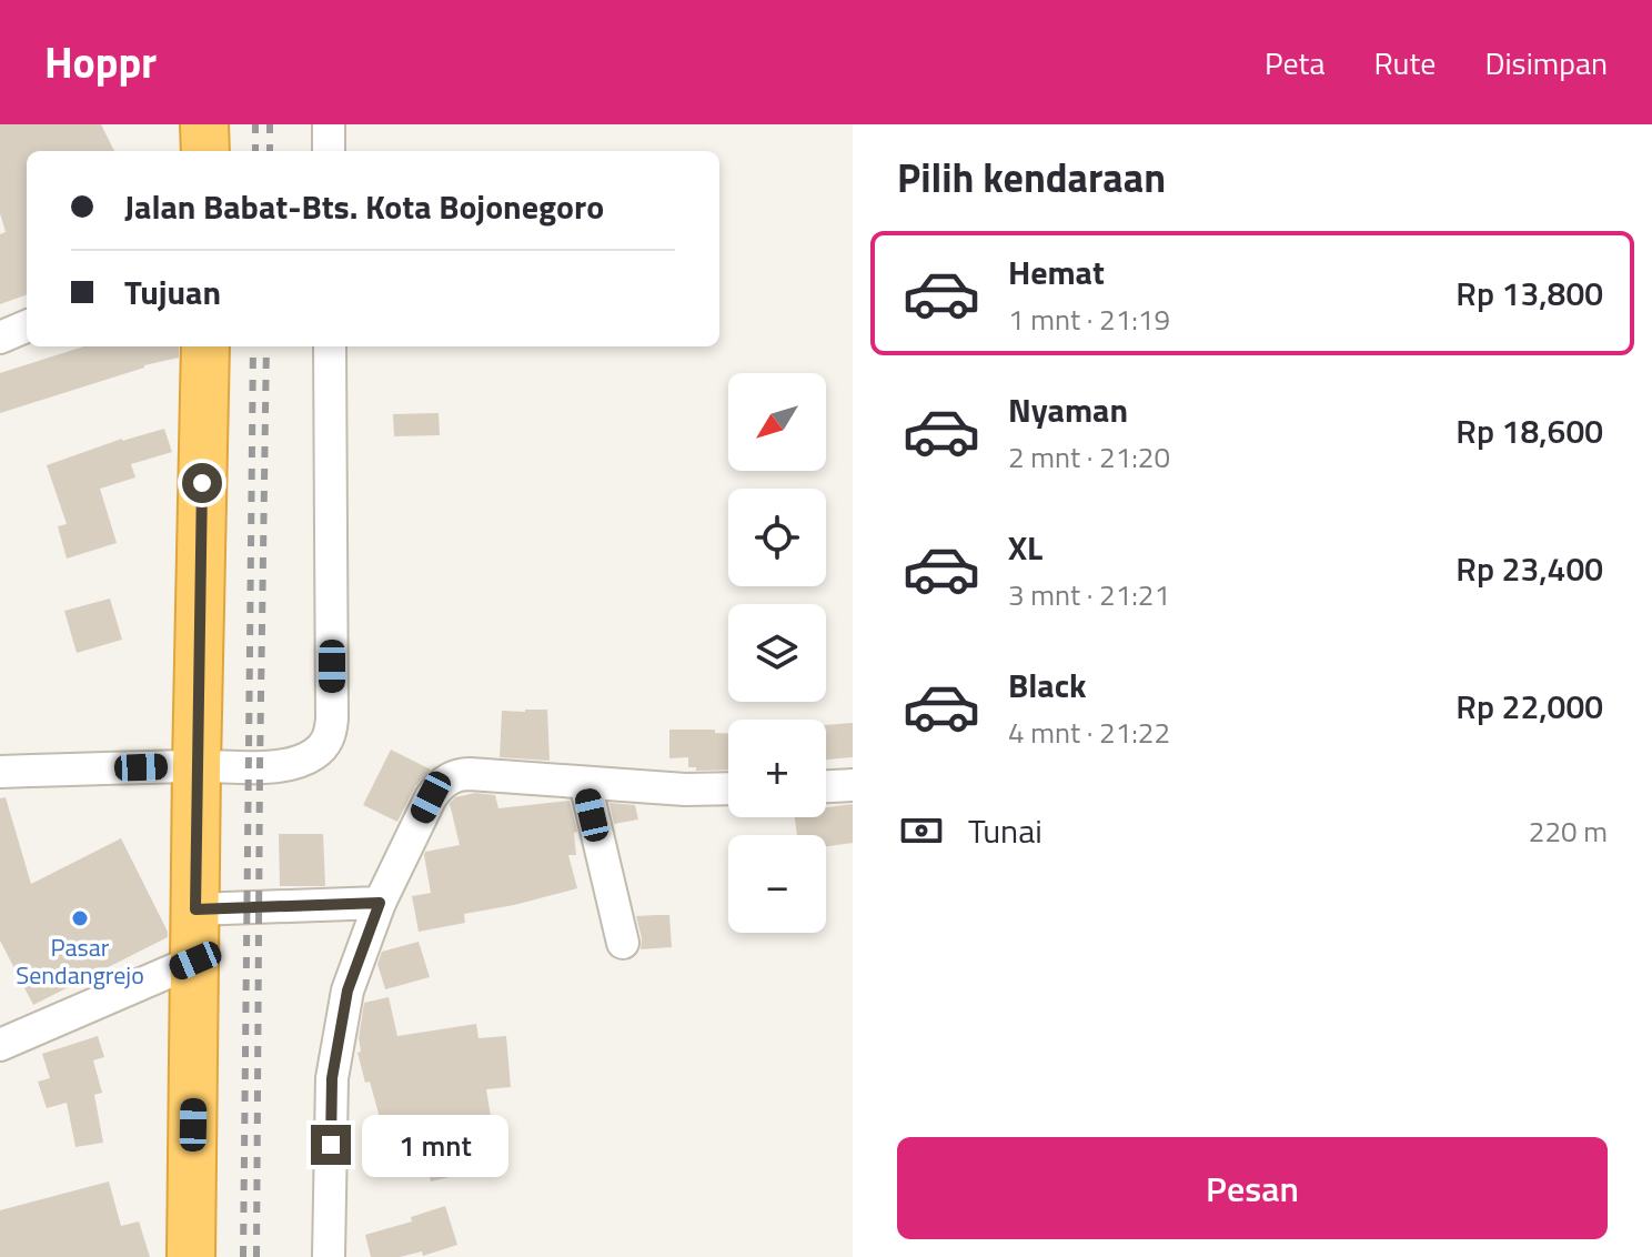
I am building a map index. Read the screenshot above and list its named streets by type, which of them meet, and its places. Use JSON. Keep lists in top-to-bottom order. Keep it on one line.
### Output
{"places":["Pasar Sendangrejo"],"north":"bottom left","page":{"header":"Hoppr","nav":["Peta","Rute","Disimpan"],"heading":"Pilih kendaraan","banner":["Jalan Babat-Bts. Kota Bojonegoro","Tujuan"],"list":[{"name":"Hemat","note":"1 mnt · 21:19","value":"Rp 13,800"},{"name":"Nyaman","note":"2 mnt · 21:20","value":"Rp 18,600"},{"name":"XL","note":"3 mnt · 21:21","value":"Rp 23,400"},{"name":"Black","note":"4 mnt · 21:22","value":"Rp 22,000"}],"map_buttons":["+","−"],"pay":["Tunai","220 m"],"bubble":"1 mnt","buttons":"Pesan"}}
